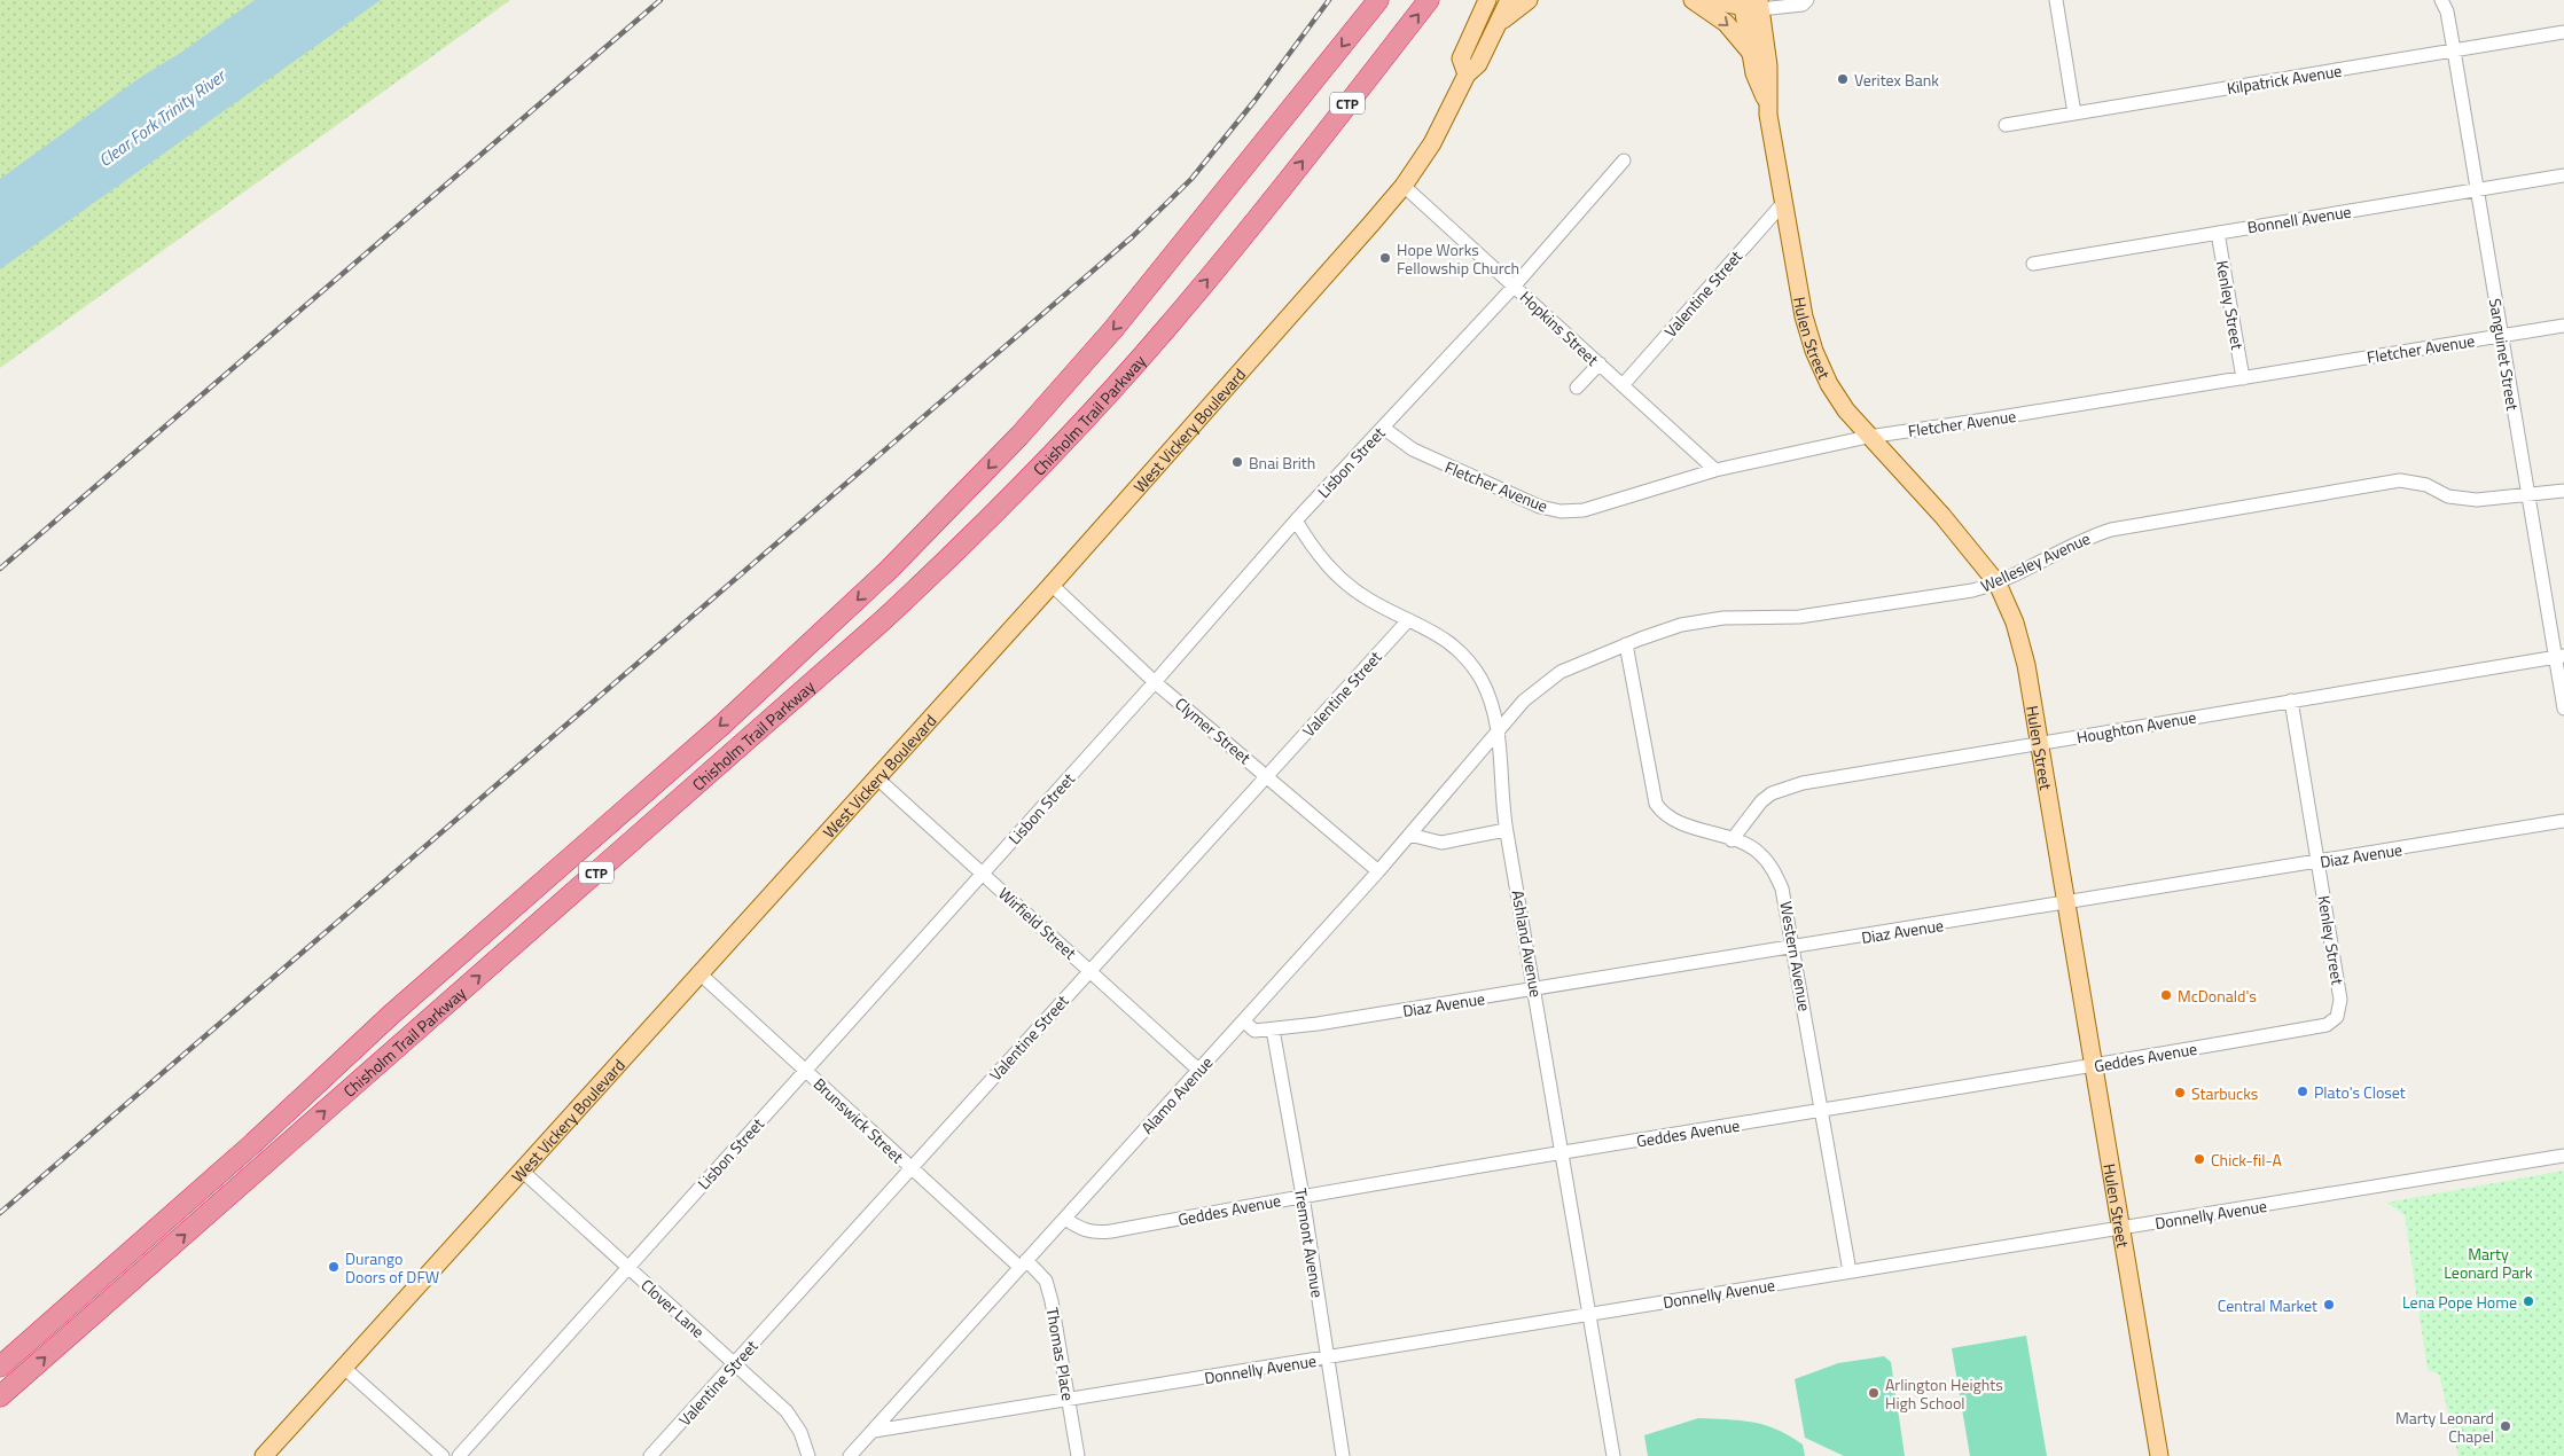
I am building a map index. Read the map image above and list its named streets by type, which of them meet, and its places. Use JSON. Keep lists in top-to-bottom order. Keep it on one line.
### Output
{"streets":{"highway":["CTP","Chisholm Trail Parkway"],"main road":["Hulen Street","West Vickery Boulevard"],"street":["Kilpatrick Avenue","Bonnell Avenue","Valentine Street","Kenley Street","Hopkins Street","Fletcher Avenue","Sanguinet Street","Lisbon Street","Wellesley Avenue","Houghton Avenue","Clymer Street","Diaz Avenue","Wirfield Street","Ashland Avenue","Western Avenue","Geddes Avenue","Alamo Avenue","Brunswick Street","Donnelly Avenue","Tremont Avenue","Clover Lane","Thomas Place"]},"crossings":[["Kilpatrick Avenue","Sanguinet Street"],["Bonnell Avenue","Kenley Street"],["Bonnell Avenue","Sanguinet Street"],["Valentine Street","Hopkins Street"],["Valentine Street","Hulen Street"],["Valentine Street","Clymer Street"],["Valentine Street","Wirfield Street"],["Valentine Street","Ashland Avenue"],["Valentine Street","Brunswick Street"],["Valentine Street","Clover Lane"],["Kenley Street","Fletcher Avenue"],["Kenley Street","Houghton Avenue"],["Kenley Street","Diaz Avenue"],["Kenley Street","Geddes Avenue"],["Hopkins Street","Fletcher Avenue"],["Hopkins Street","West Vickery Boulevard"],["Hopkins Street","Lisbon Street"],["Hulen Street","Fletcher Avenue"],["Hulen Street","Wellesley Avenue"],["Hulen Street","Houghton Avenue"],["Hulen Street","Diaz Avenue"],["Hulen Street","Geddes Avenue"],["Hulen Street","Donnelly Avenue"],["Fletcher Avenue","Sanguinet Street"],["Fletcher Avenue","Lisbon Street"],["Sanguinet Street","Wellesley Avenue"],["Sanguinet Street","Houghton Avenue"],["West Vickery Boulevard","Clymer Street"],["West Vickery Boulevard","Wirfield Street"],["West Vickery Boulevard","Brunswick Street"],["West Vickery Boulevard","Clover Lane"],["Lisbon Street","Clymer Street"],["Lisbon Street","Wirfield Street"],["Lisbon Street","Ashland Avenue"],["Lisbon Street","Brunswick Street"],["Lisbon Street","Clover Lane"],["Wellesley Avenue","Ashland Avenue"],["Wellesley Avenue","Western Avenue"],["Wellesley Avenue","Alamo Avenue"],["Houghton Avenue","Western Avenue"],["Clymer Street","Alamo Avenue"],["Diaz Avenue","Ashland Avenue"],["Diaz Avenue","Western Avenue"],["Diaz Avenue","Alamo Avenue"],["Diaz Avenue","Tremont Avenue"],["Wirfield Street","Alamo Avenue"],["Ashland Avenue","Geddes Avenue"],["Ashland Avenue","Alamo Avenue"],["Ashland Avenue","Donnelly Avenue"],["Western Avenue","Geddes Avenue"],["Western Avenue","Donnelly Avenue"],["Geddes Avenue","Alamo Avenue"],["Geddes Avenue","Tremont Avenue"],["Alamo Avenue","Brunswick Street"],["Alamo Avenue","Donnelly Avenue"],["Alamo Avenue","Thomas Place"],["Brunswick Street","Thomas Place"],["Donnelly Avenue","Tremont Avenue"],["Donnelly Avenue","Thomas Place"]],"water":["Clear Fork Trinity River"],"parks":["Marty Leonard Park"],"places":["Veritex Bank","Hope Works Fellowship Church","Bnai Brith","McDonald's","Plato's Closet","Starbucks","Chick-fil-A","Durango Doors of DFW","Lena Pope Home","Central Market","Arlington Heights High School","Marty Leonard Chapel"]}
